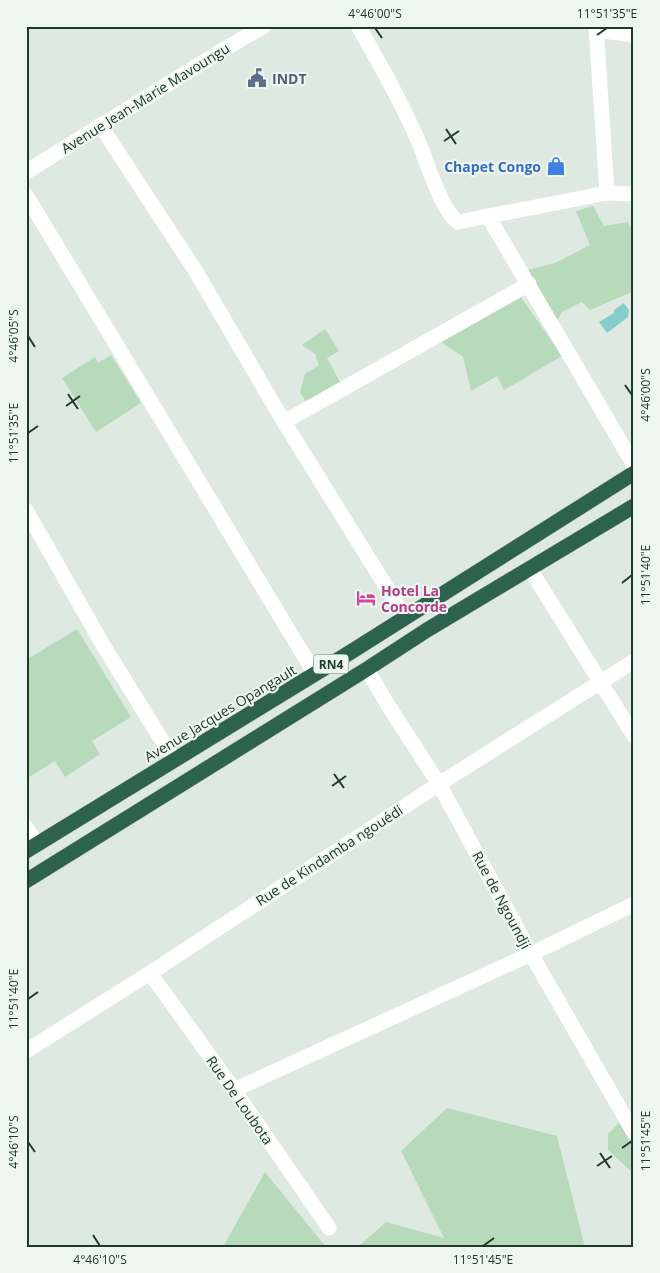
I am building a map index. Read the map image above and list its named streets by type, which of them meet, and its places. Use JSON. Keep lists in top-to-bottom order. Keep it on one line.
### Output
{"streets":{"highway":["RN4","Avenue Jacques Opangault"],"street":["Avenue Jean-Marie Mavoungu","Rue de Kindamba ngouédi","Rue de Ngoundji","Rue De Loubota"]},"crossings":[["RN4","Rue de Ngoundji"],["Rue de Kindamba ngouédi","Rue de Ngoundji"],["Rue de Kindamba ngouédi","Rue De Loubota"]],"places":{"public building":["INDT"],"shop":["Chapet Congo"],"hotel":["Hotel La Concorde"]},"coordinates":["4°46'00\"S","11°51'35\"E","4°46'05\"S","11°51'40\"E","11°51'45\"E","4°46'10\"S"]}
